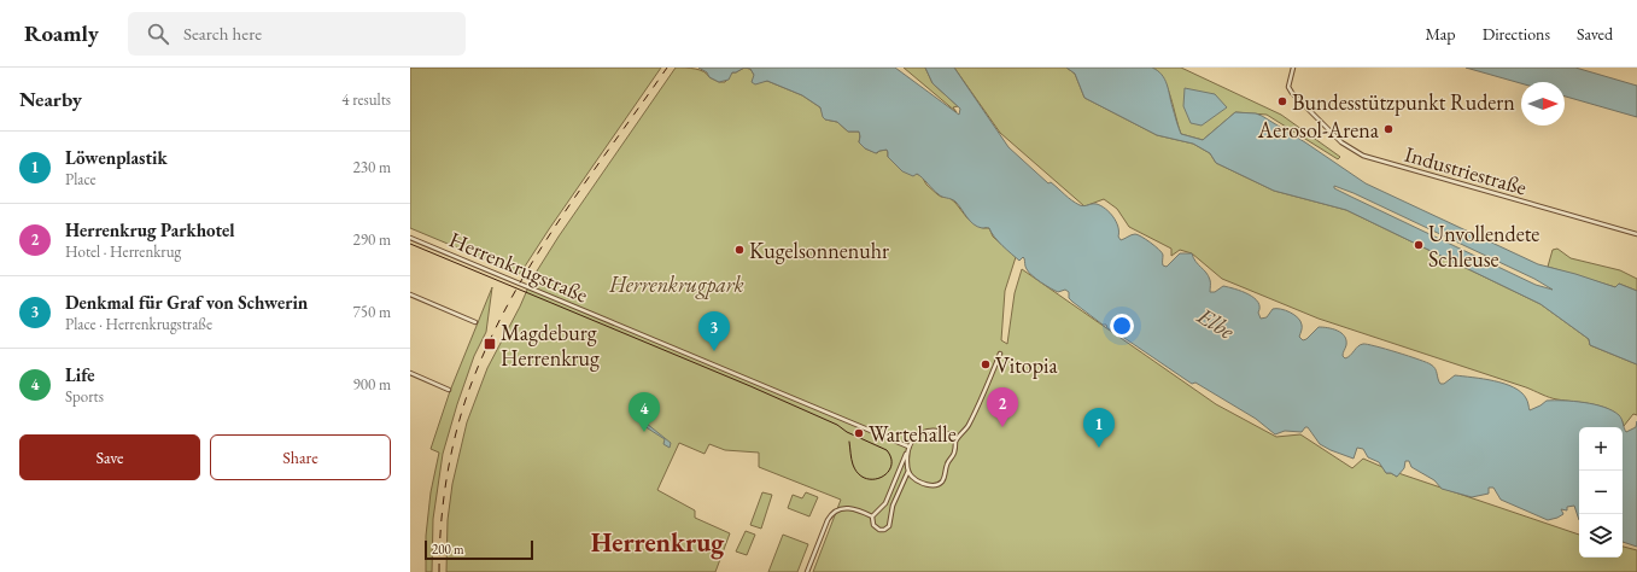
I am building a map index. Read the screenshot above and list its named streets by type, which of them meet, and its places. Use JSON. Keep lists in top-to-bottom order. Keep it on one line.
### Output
{"streets":{"street":["Industriestraße","Herrenkrugstraße"]},"districts":["Herrenkrug"],"water":["Elbe"],"parks":["Herrenkrugpark"],"places":{"other":["Bundesstützpunkt Rudern","Aerosol-Arena","Unvollendete Schleuse","Kugelsonnenuhr","Vitopia","Wartehalle"],"transit":["Magdeburg Herrenkrug"]},"scale_bar":"200 m","north":"right","page":{"header":"Roamly","search":"Search here","nav":["Map","Directions","Saved"],"heading":["Nearby","4 results"],"list":[{"mark":"1","name":"Löwenplastik","note":"Place","value":"230 m"},{"mark":"2","name":"Herrenkrug Parkhotel","note":"Hotel · Herrenkrug","value":"290 m"},{"mark":"3","name":"Denkmal für Graf von Schwerin","note":"Place · Herrenkrugstraße","value":"750 m"},{"mark":"4","name":"Life","note":"Sports","value":"900 m"}],"pins":["3","2","4","1"],"buttons":["Save","Share"],"map_buttons":["+","−"],"scale":"200 m"}}
